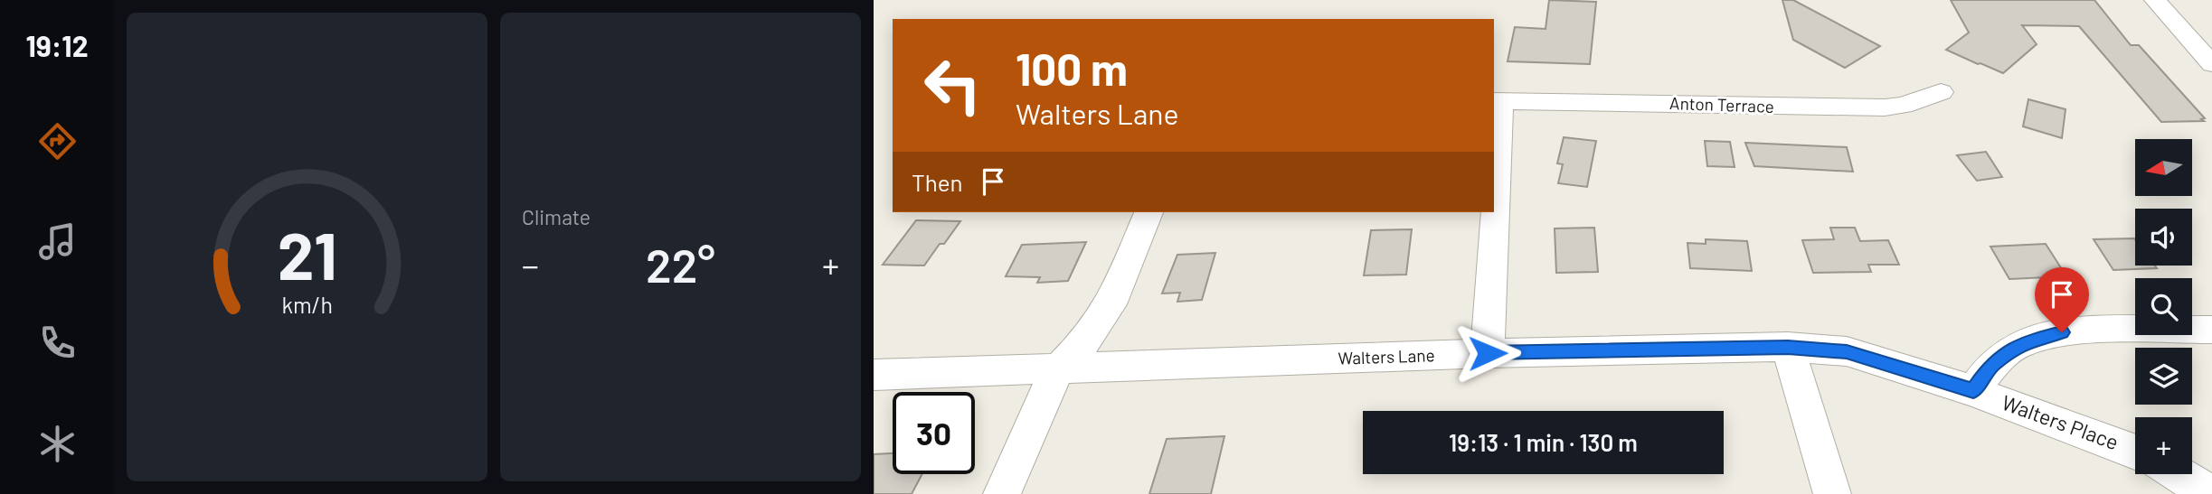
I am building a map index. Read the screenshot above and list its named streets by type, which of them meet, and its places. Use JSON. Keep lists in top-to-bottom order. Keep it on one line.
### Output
{"streets":{"street":["Anton Terrace","Walters Lane","Walters Place"]},"crossings":[["Walters Lane","Walters Place"]],"north":"left","page":{"tabs":"19:12","tile":"Climate","turn":["100 m","Walters Lane"],"map_buttons":"+","then":"Then","heat":["−","22°","+"],"limit":"30","trip":"19:13 · 1 min · 130 m","gauge":["21","km/h"]}}
